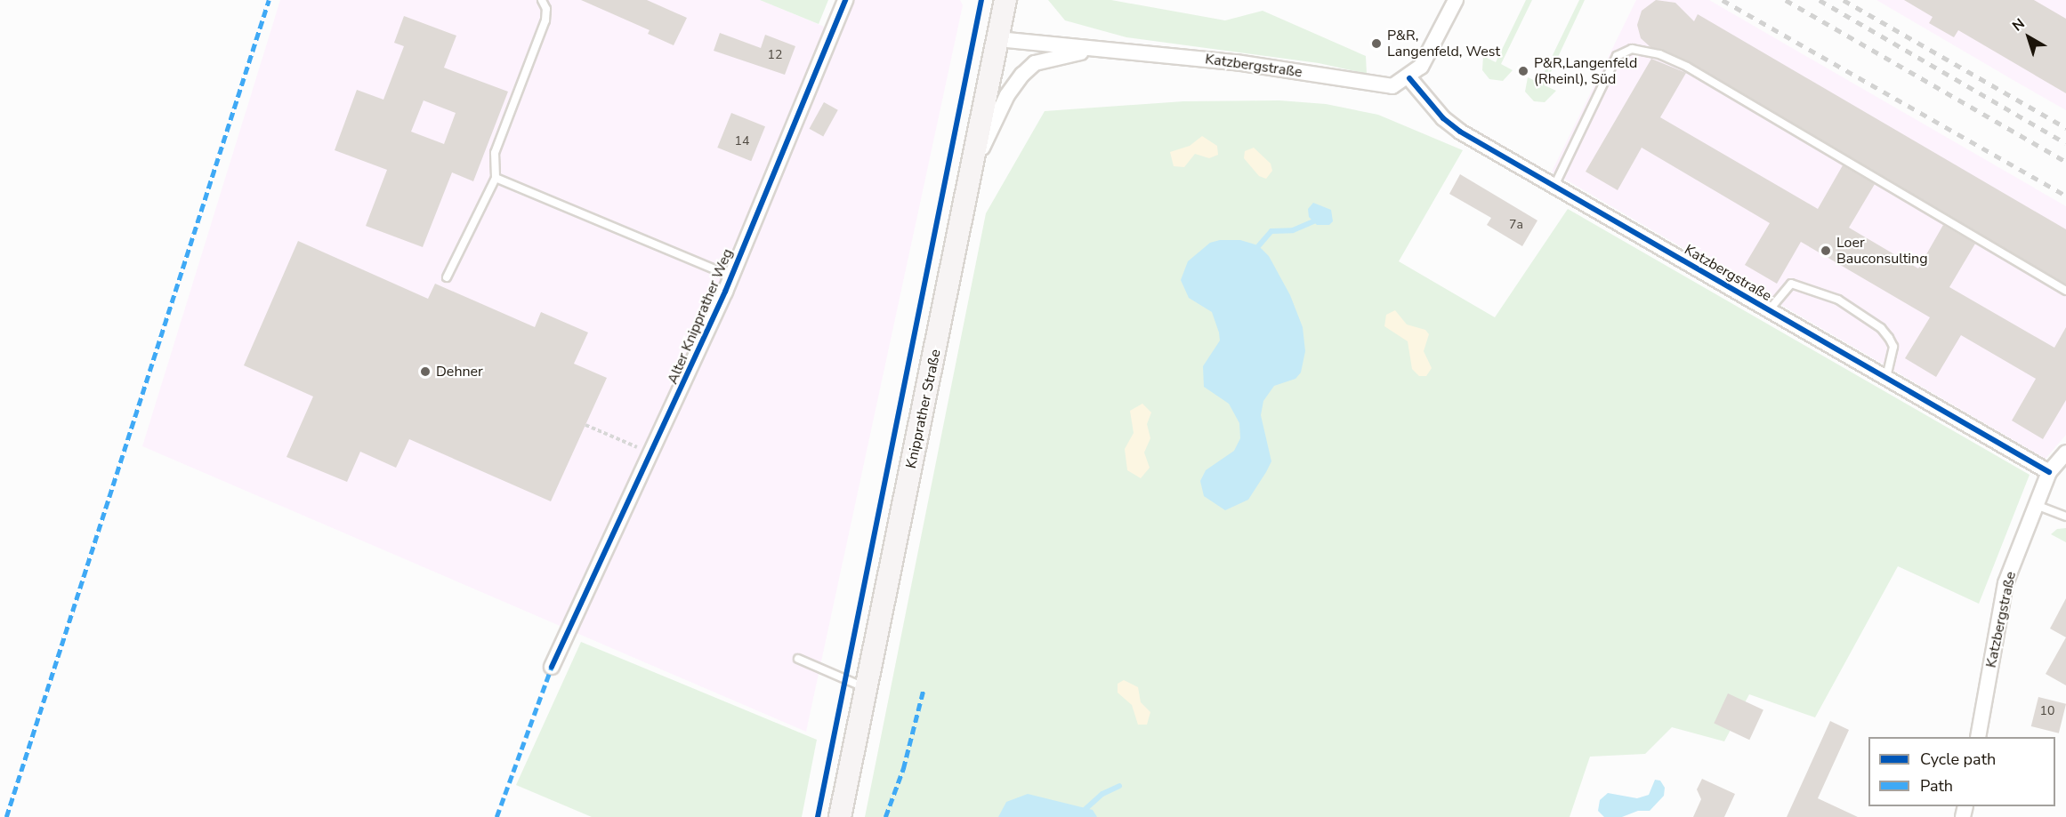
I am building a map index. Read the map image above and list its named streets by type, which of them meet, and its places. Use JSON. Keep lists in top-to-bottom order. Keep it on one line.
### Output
{"streets":{"main road":["Knipprather Straße"],"street":["Katzbergstraße","Alter Knipprather Weg"]},"crossings":[["Katzbergstraße","Knipprather Straße"]],"places":["P&R, Langenfeld, West","P&R,Langenfeld (Rheinl), Süd","Loer Bauconsulting","Dehner"],"house_numbers":["12","14","7a","10"],"legend":["Cycle path","Path"],"north":"top left"}
